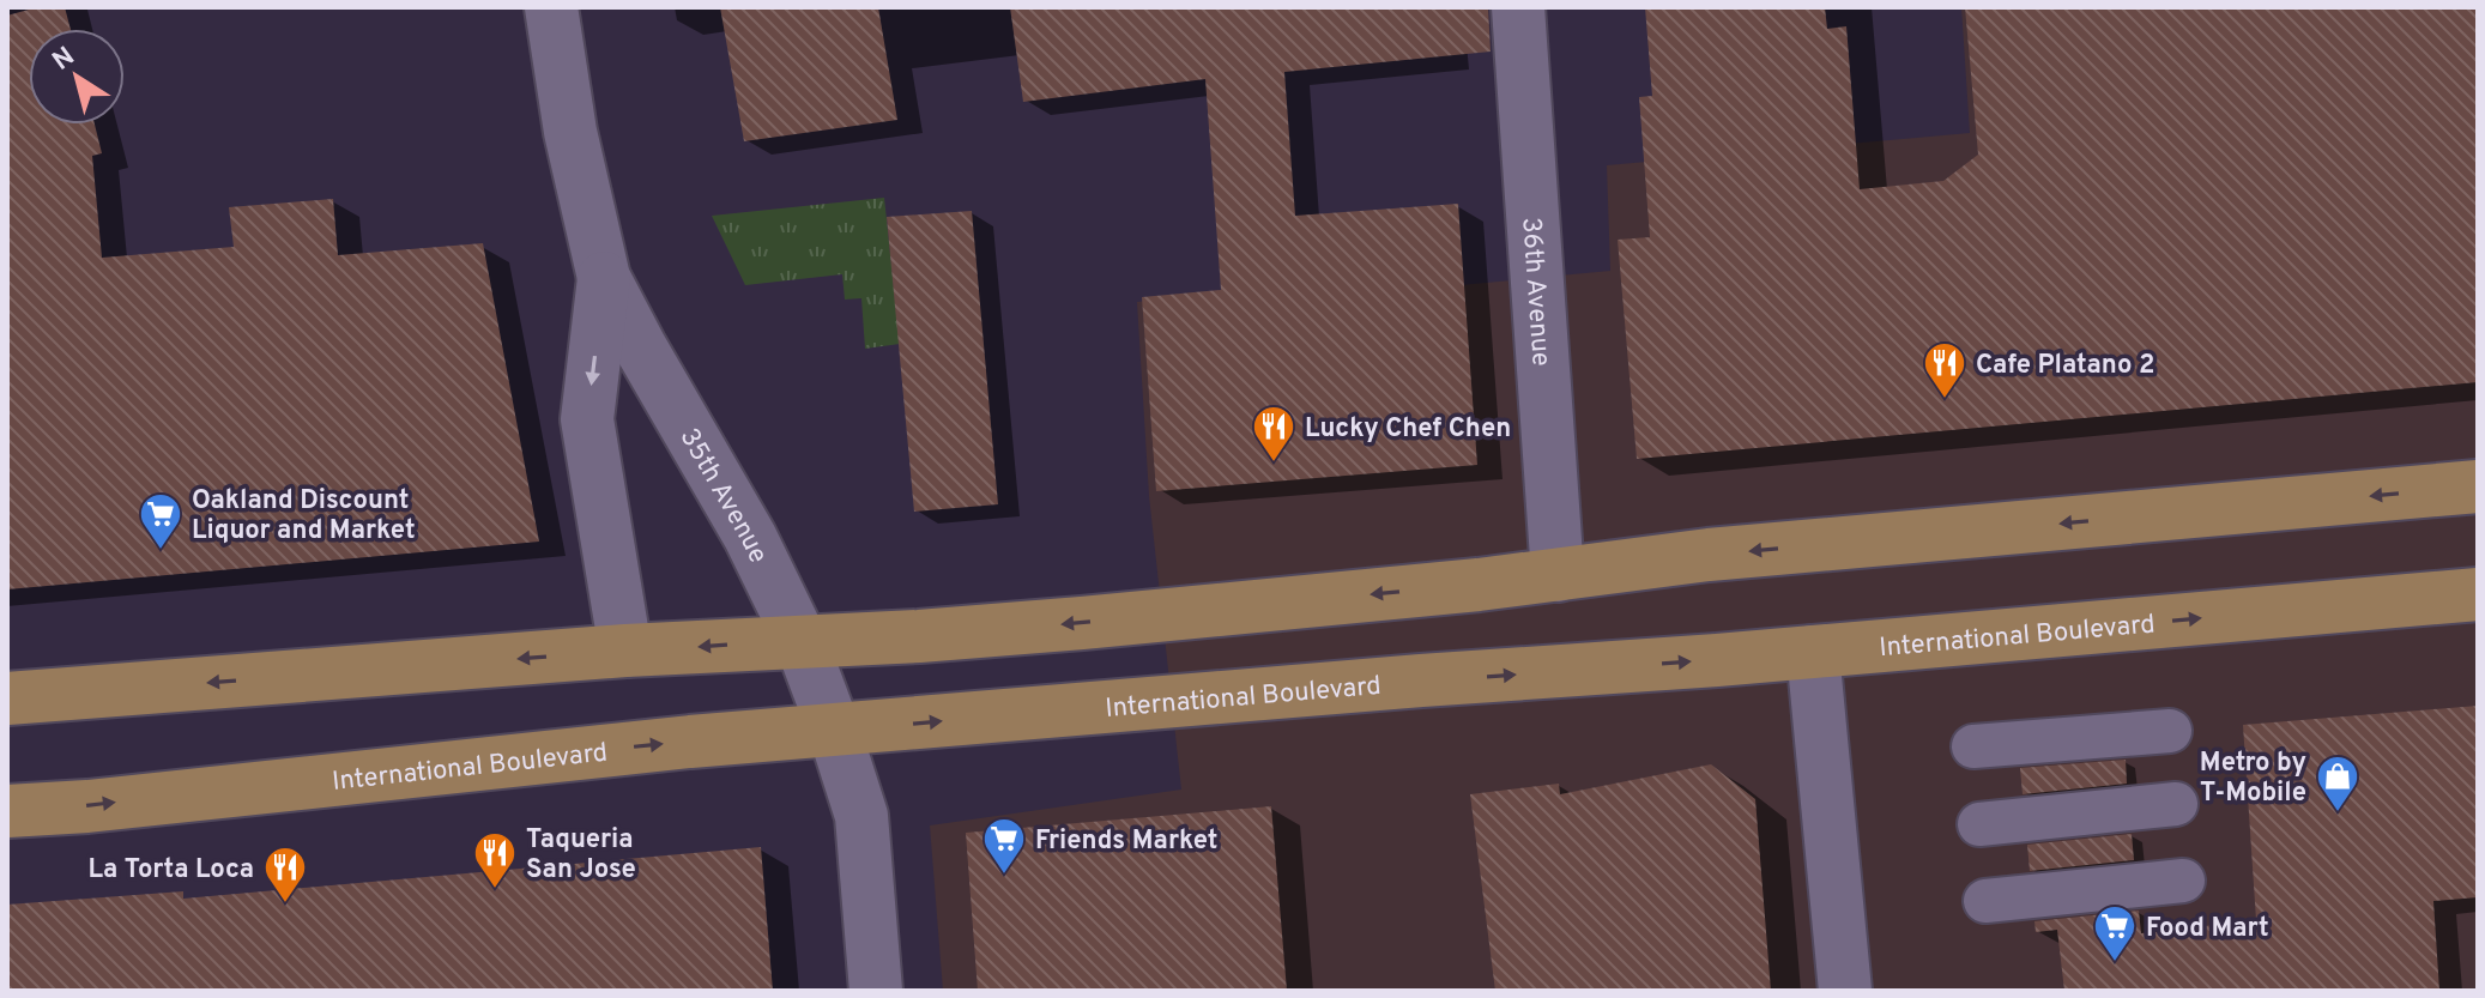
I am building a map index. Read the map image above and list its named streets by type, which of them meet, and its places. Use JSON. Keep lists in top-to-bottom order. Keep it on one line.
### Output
{"streets":{"main road":["36th Avenue","35th Avenue","International Boulevard"]},"crossings":[["35th Avenue","International Boulevard"]],"places":{"restaurant":["Cafe Platano 2","Lucky Chef Chen","Taqueria San Jose","La Torta Loca"],"supermarket":["Oakland Discount Liquor and Market","Friends Market","Food Mart"],"shop":["Metro by T-Mobile"]},"north":"top left"}
